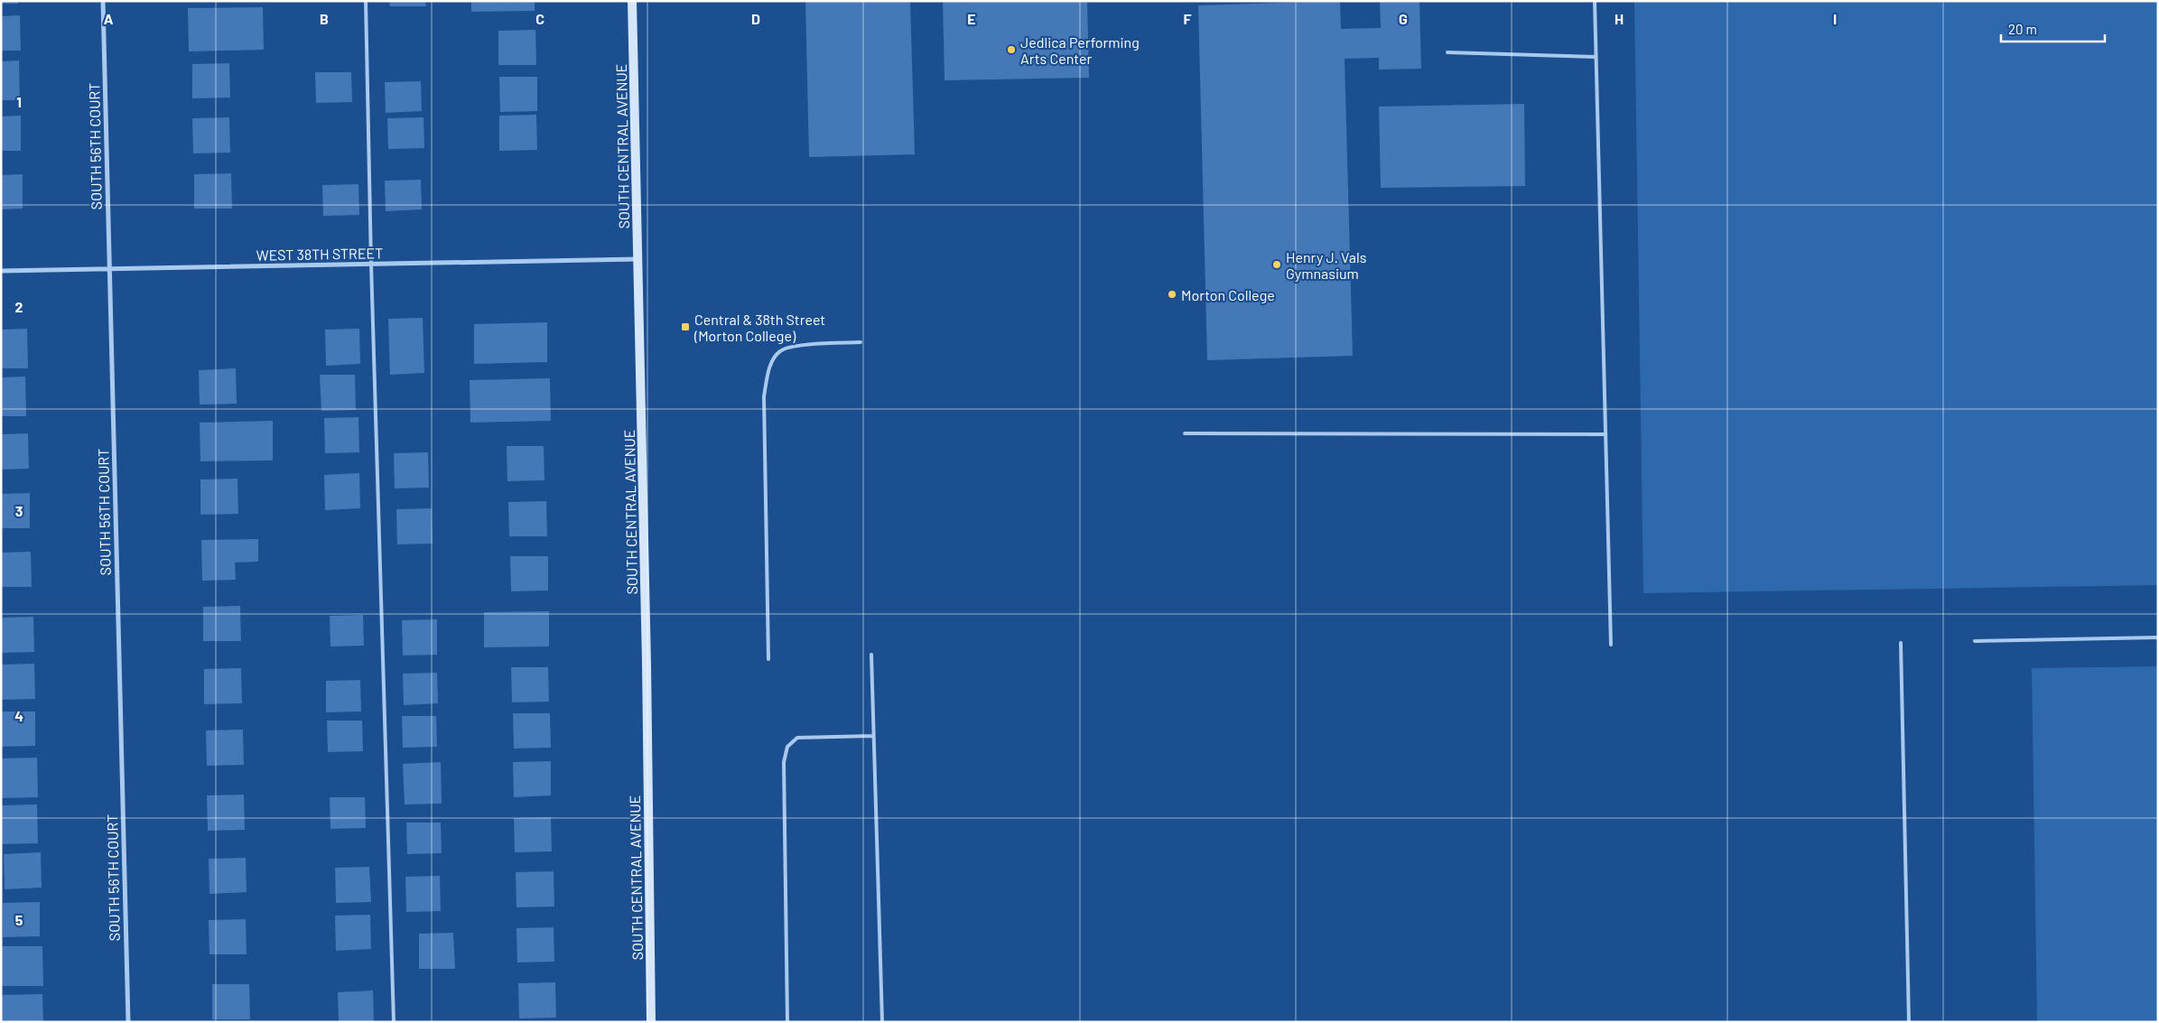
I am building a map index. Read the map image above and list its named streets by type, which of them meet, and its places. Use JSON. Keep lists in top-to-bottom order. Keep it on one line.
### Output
{"streets":{"main road":["SOUTH CENTRAL AVENUE"],"street":["SOUTH 56TH COURT","WEST 38TH STREET"]},"crossings":[["SOUTH 56TH COURT","WEST 38TH STREET"],["SOUTH CENTRAL AVENUE","WEST 38TH STREET"]],"places":{"other":["Jedlica Performing Arts Center","Henry J. Vals Gymnasium","Morton College"],"transit":["Central & 38th Street (Morton College)"]},"scale_bar":"20 m","grid":{"columns":["A","B","C","D","E","F","G","H","I"],"rows":["1","2","3","4","5"]}}
